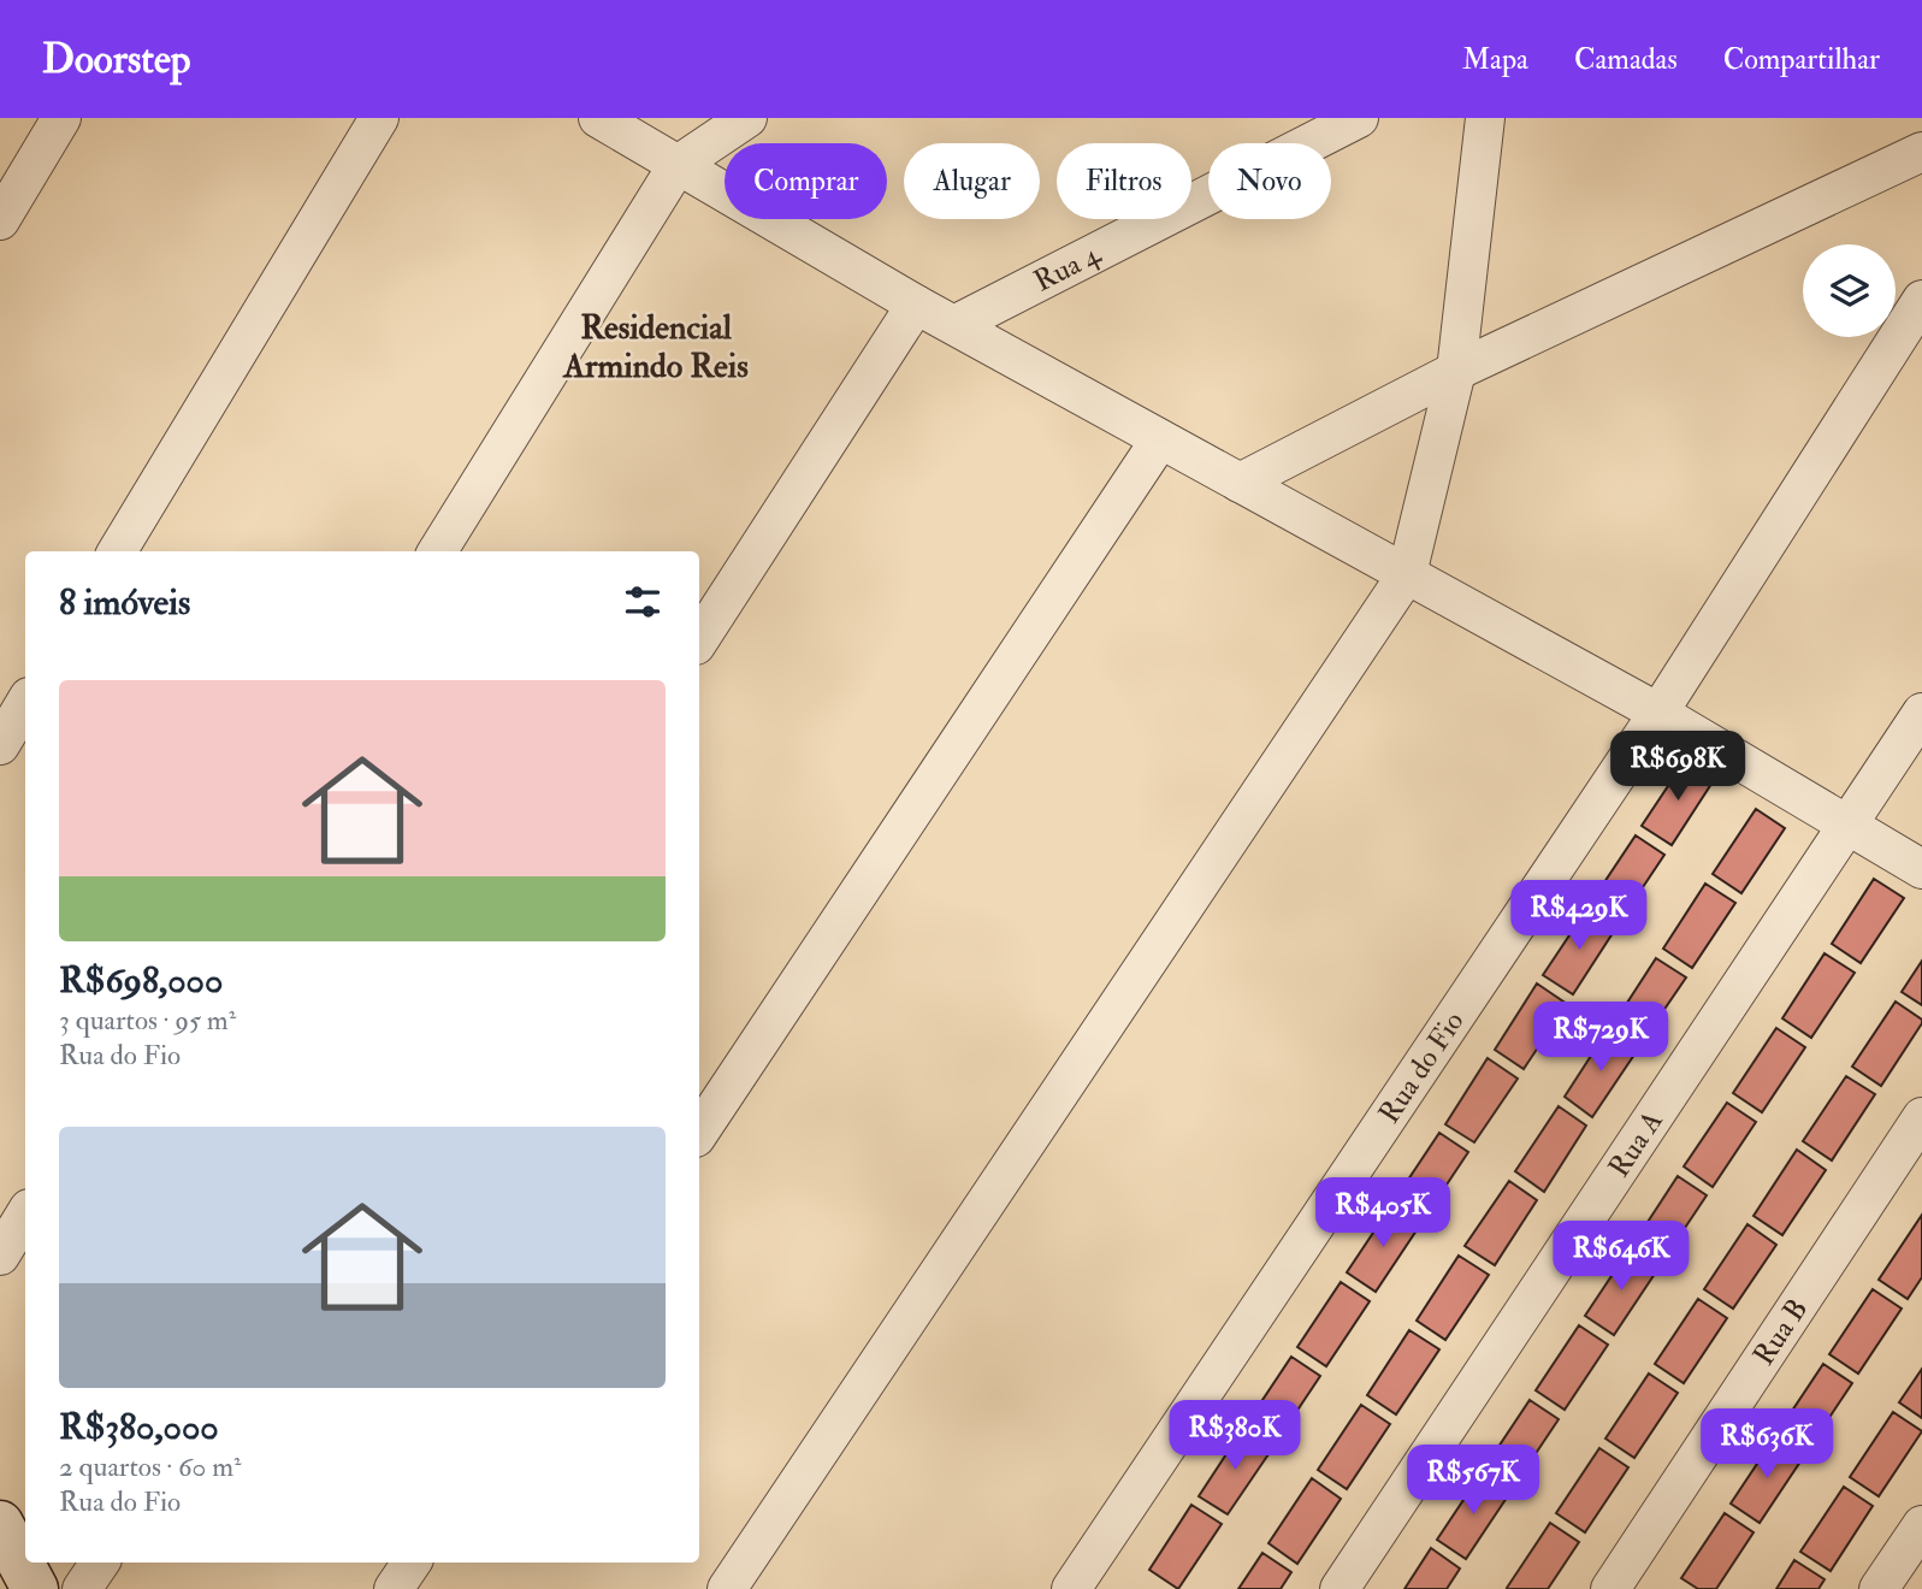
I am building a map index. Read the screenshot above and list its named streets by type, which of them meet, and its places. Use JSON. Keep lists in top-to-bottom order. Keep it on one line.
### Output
{"streets":{"street":["Rua 4","Rua do Fio","Rua A","Rua B"]},"districts":["Residencial Armindo Reis"],"page":{"header":"Doorstep","nav":["Mapa","Camadas","Compartilhar"],"chip":["Comprar","Alugar","Filtros","Novo"],"heading":"8 imóveis","list":[{"name":"R$698,000","note":"3 quartos · 95 m² · Rua do Fio"},{"name":"R$380,000","note":"2 quartos · 60 m² · Rua do Fio"}],"price":["R$698K","R$429K","R$729K","R$405K","R$646K","R$380K","R$636K","R$567K"]}}
